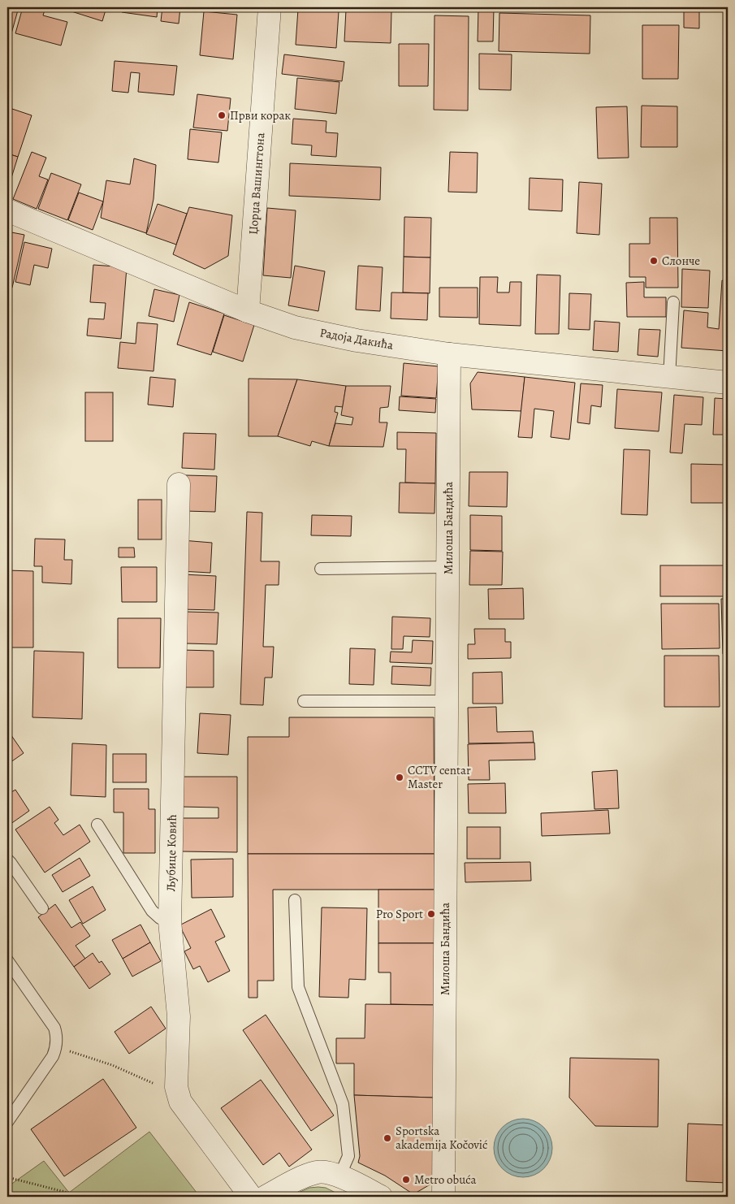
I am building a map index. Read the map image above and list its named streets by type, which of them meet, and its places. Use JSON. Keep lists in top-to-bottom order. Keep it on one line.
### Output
{"streets":{"street":["Џорџа Вашингтона","Радоја Дакића","Милоша Бандића","Љубице Ковић"]},"crossings":[["Џорџа Вашингтона","Радоја Дакића"],["Радоја Дакића","Милоша Бандића"]],"places":["Први корак","Слонче","CCTV centar Master","Pro Sport","Sportska akademija Kočović","Metro obuća"]}
